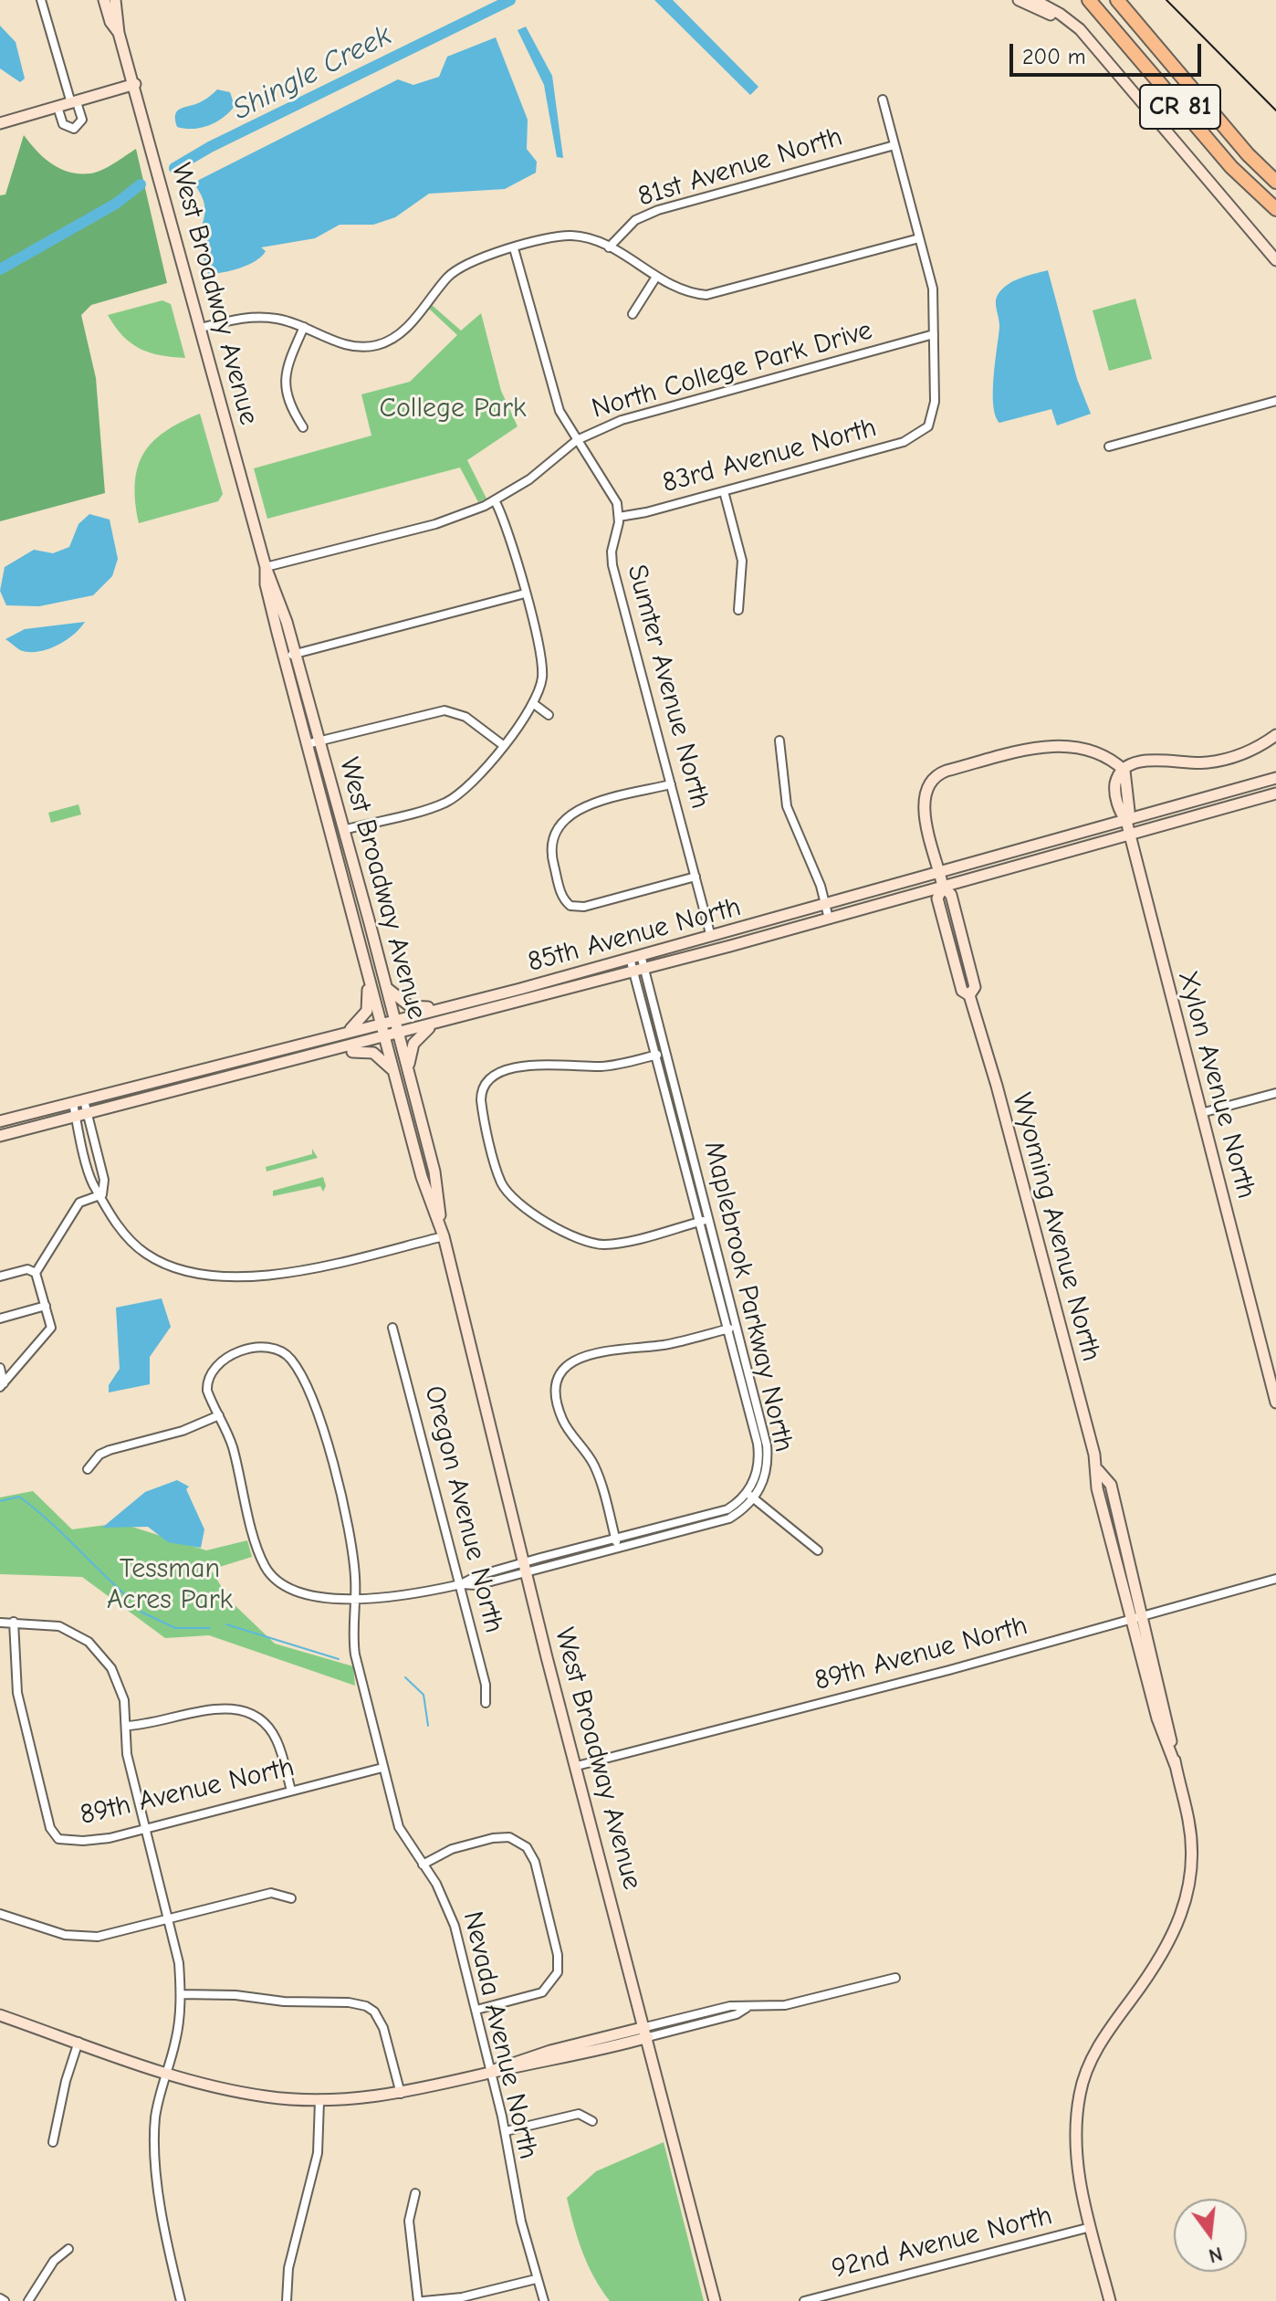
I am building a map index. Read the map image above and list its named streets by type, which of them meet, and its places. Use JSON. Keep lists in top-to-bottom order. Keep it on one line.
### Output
{"streets":{"highway":["CR 81"],"main road":["West Broadway Avenue","85th Avenue North","Xylon Avenue North","Wyoming Avenue North"],"street":["81st Avenue North","North College Park Drive","83rd Avenue North","Sumter Avenue North","Maplebrook Parkway North","Oregon Avenue North","89th Avenue North","Nevada Avenue North","92nd Avenue North"]},"crossings":[["West Broadway Avenue","North College Park Drive"],["West Broadway Avenue","85th Avenue North"],["West Broadway Avenue","89th Avenue North"],["North College Park Drive","83rd Avenue North"],["83rd Avenue North","Sumter Avenue North"],["Sumter Avenue North","85th Avenue North"],["85th Avenue North","Xylon Avenue North"],["85th Avenue North","Wyoming Avenue North"],["85th Avenue North","Maplebrook Parkway North"],["Xylon Avenue North","Wyoming Avenue North"],["Wyoming Avenue North","89th Avenue North"],["Wyoming Avenue North","92nd Avenue North"],["89th Avenue North","Nevada Avenue North"]],"water":["Shingle Creek"],"parks":["College Park","Tessman Acres Park"],"scale_bar":"200 m","north":"bottom"}
